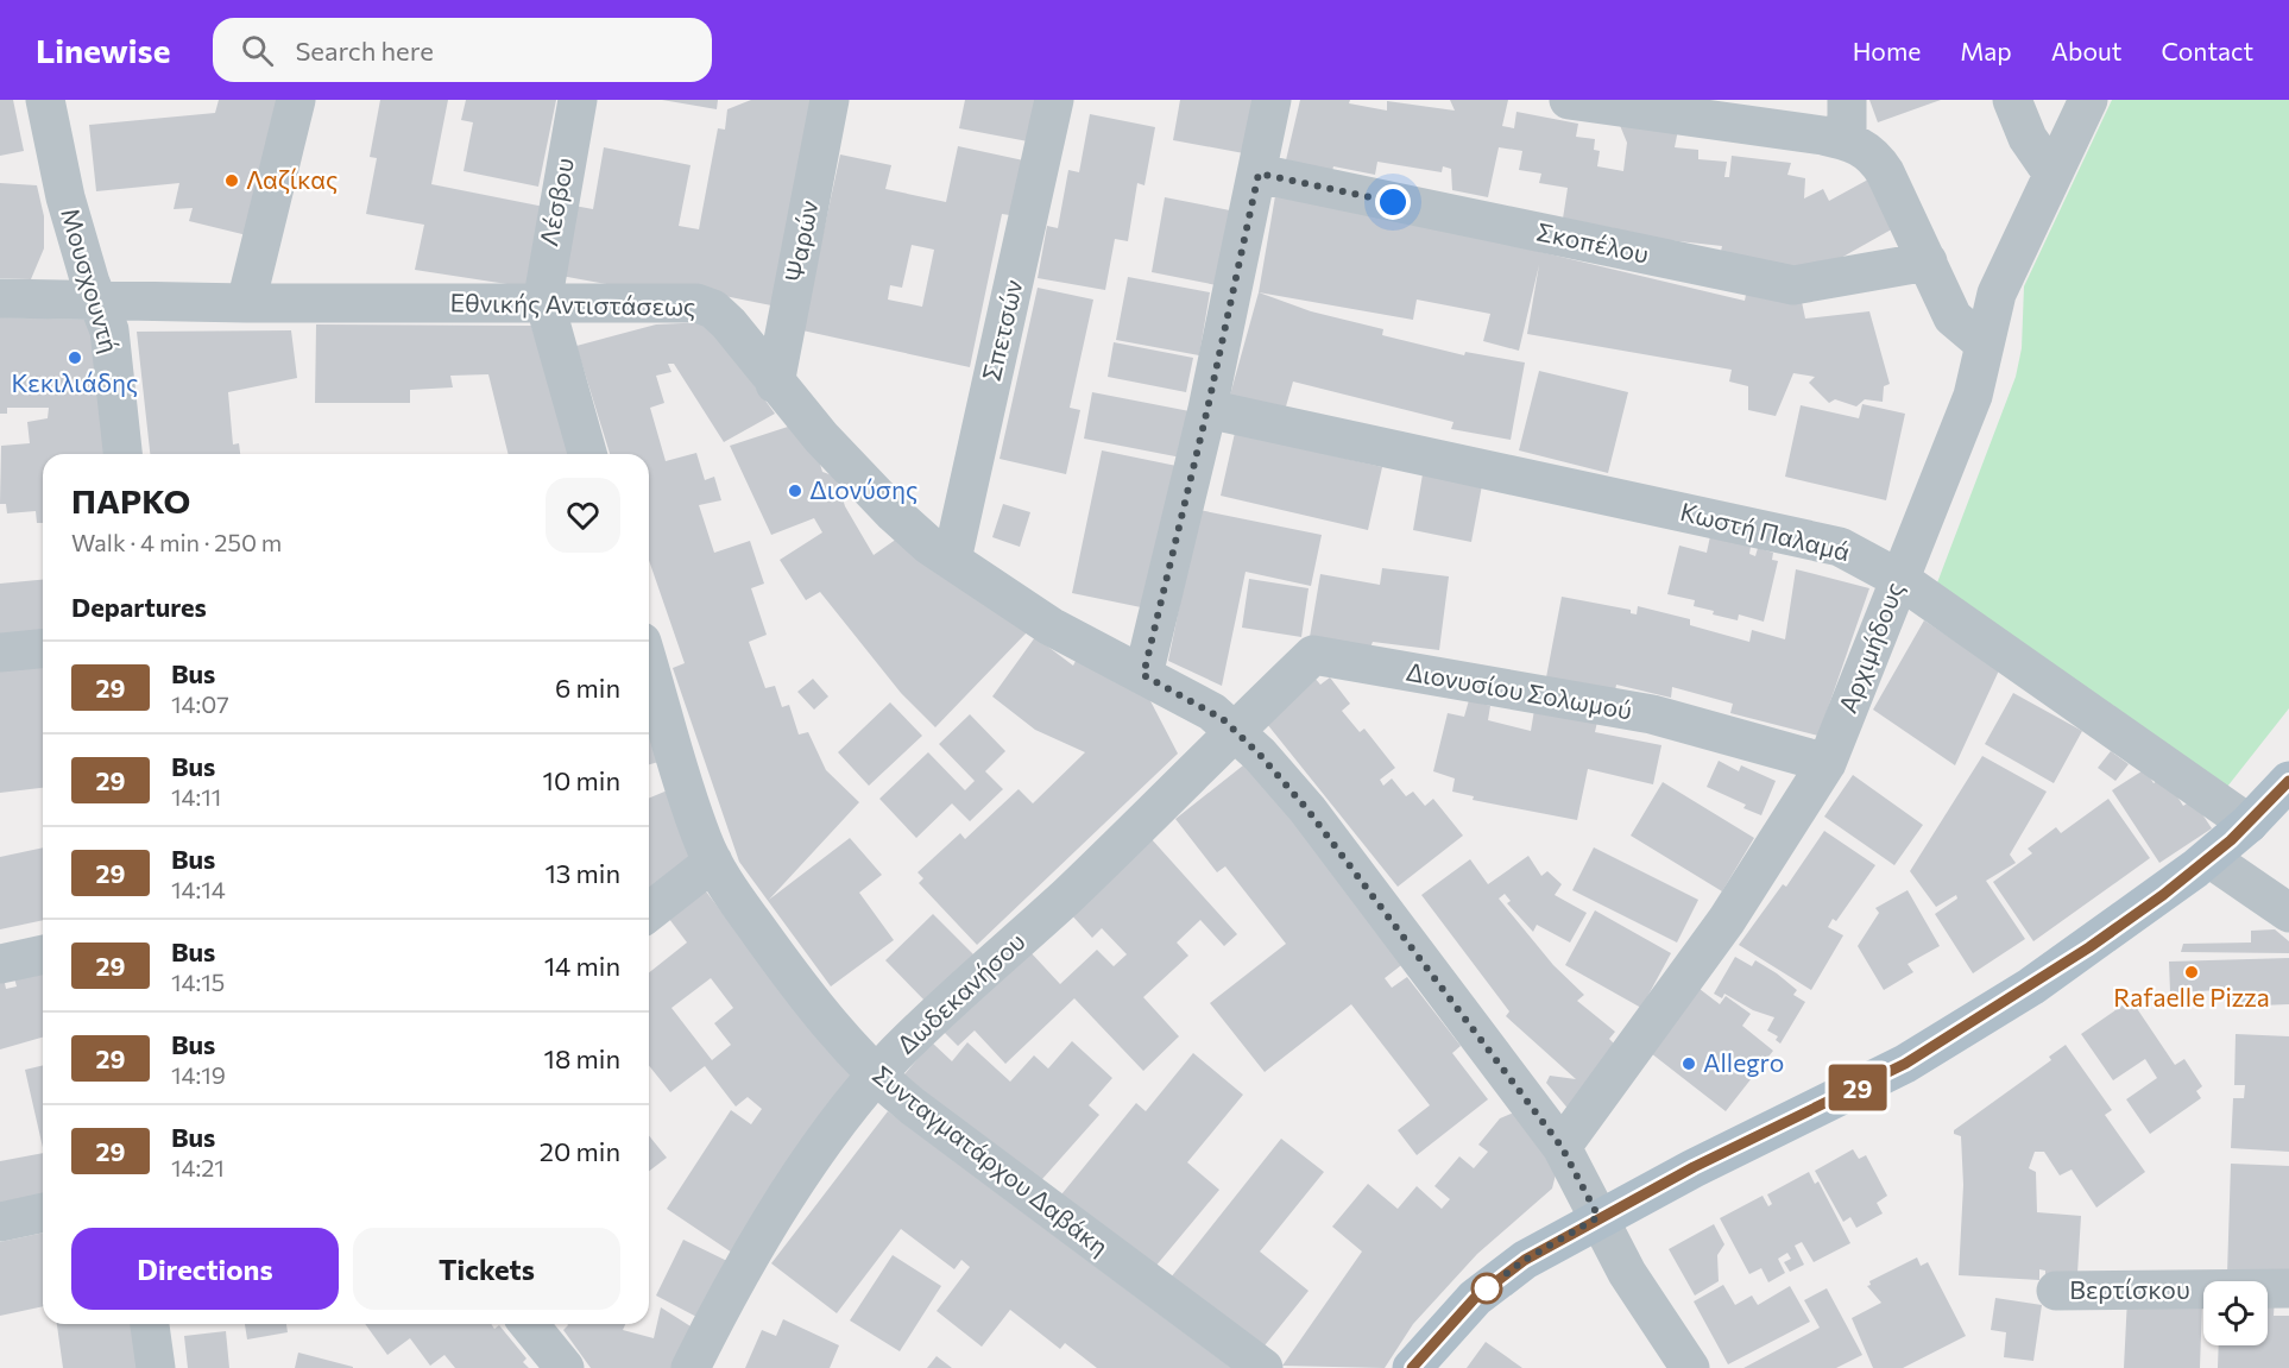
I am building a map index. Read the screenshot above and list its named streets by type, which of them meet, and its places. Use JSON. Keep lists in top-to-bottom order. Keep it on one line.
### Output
{"streets":{"street":["Λέσβου","Ψαρών","Σκοπέλου","Μουσχουντή","Εθνικής Αντιστάσεως","Σπετσών","Κωστή Παλαμά","Αρχιμήδους","Διονυσίου Σολωμού","Δωδεκανήσου","Συνταγματάρχου Δαβάκη","Βερτίσκου"]},"crossings":[["Λέσβου","Εθνικής Αντιστάσεως"],["Ψαρών","Εθνικής Αντιστάσεως"],["Μουσχουντή","Εθνικής Αντιστάσεως"],["Εθνικής Αντιστάσεως","Σπετσών"],["Εθνικής Αντιστάσεως","Αρχιμήδους"],["Εθνικής Αντιστάσεως","Διονυσίου Σολωμού"],["Εθνικής Αντιστάσεως","Δωδεκανήσου"],["Κωστή Παλαμά","Αρχιμήδους"],["Αρχιμήδους","Διονυσίου Σολωμού"],["Διονυσίου Σολωμού","Δωδεκανήσου"],["Δωδεκανήσου","Συνταγματάρχου Δαβάκη"]],"places":["Λαζίκας","Κεκιλιάδης","Διονύσης","Rafaelle Pizza","Allegro"],"lines":["bus line 29"],"page":{"header":"Linewise","search":"Search here","nav":["Home","Map","About","Contact"],"on_map":"29","heading":[["ΠΑΡΚΟ","Walk · 4 min · 250 m"],"Departures"],"list":[{"mark":"29","name":"Bus","note":"14:07","value":"6 min"},{"mark":"29","name":"Bus","note":"14:11","value":"10 min"},{"mark":"29","name":"Bus","note":"14:14","value":"13 min"},{"mark":"29","name":"Bus","note":"14:15","value":"14 min"},{"mark":"29","name":"Bus","note":"14:19","value":"18 min"},{"mark":"29","name":"Bus","note":"14:21","value":"20 min"}],"buttons":["Directions","Tickets"]}}
